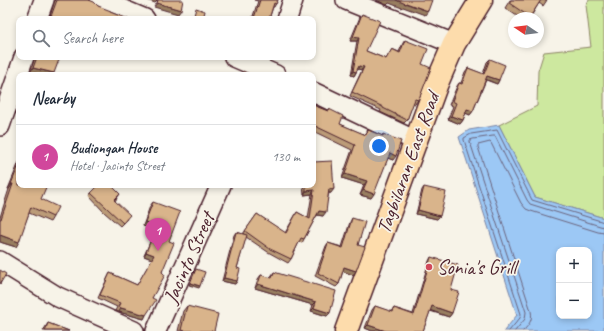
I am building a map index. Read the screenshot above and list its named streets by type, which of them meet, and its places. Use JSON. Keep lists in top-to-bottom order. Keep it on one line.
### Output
{"streets":{"main road":["Tagbilaran East Road"],"street":["Jacinto Street"]},"places":["Sonia's Grill"],"north":"left","page":{"search":"Search here","heading":"Nearby","list":[{"mark":"1","name":"Budiongan House","note":"Hotel · Jacinto Street","value":"130 m"}],"pins":"1","map_buttons":["+","−"]}}
